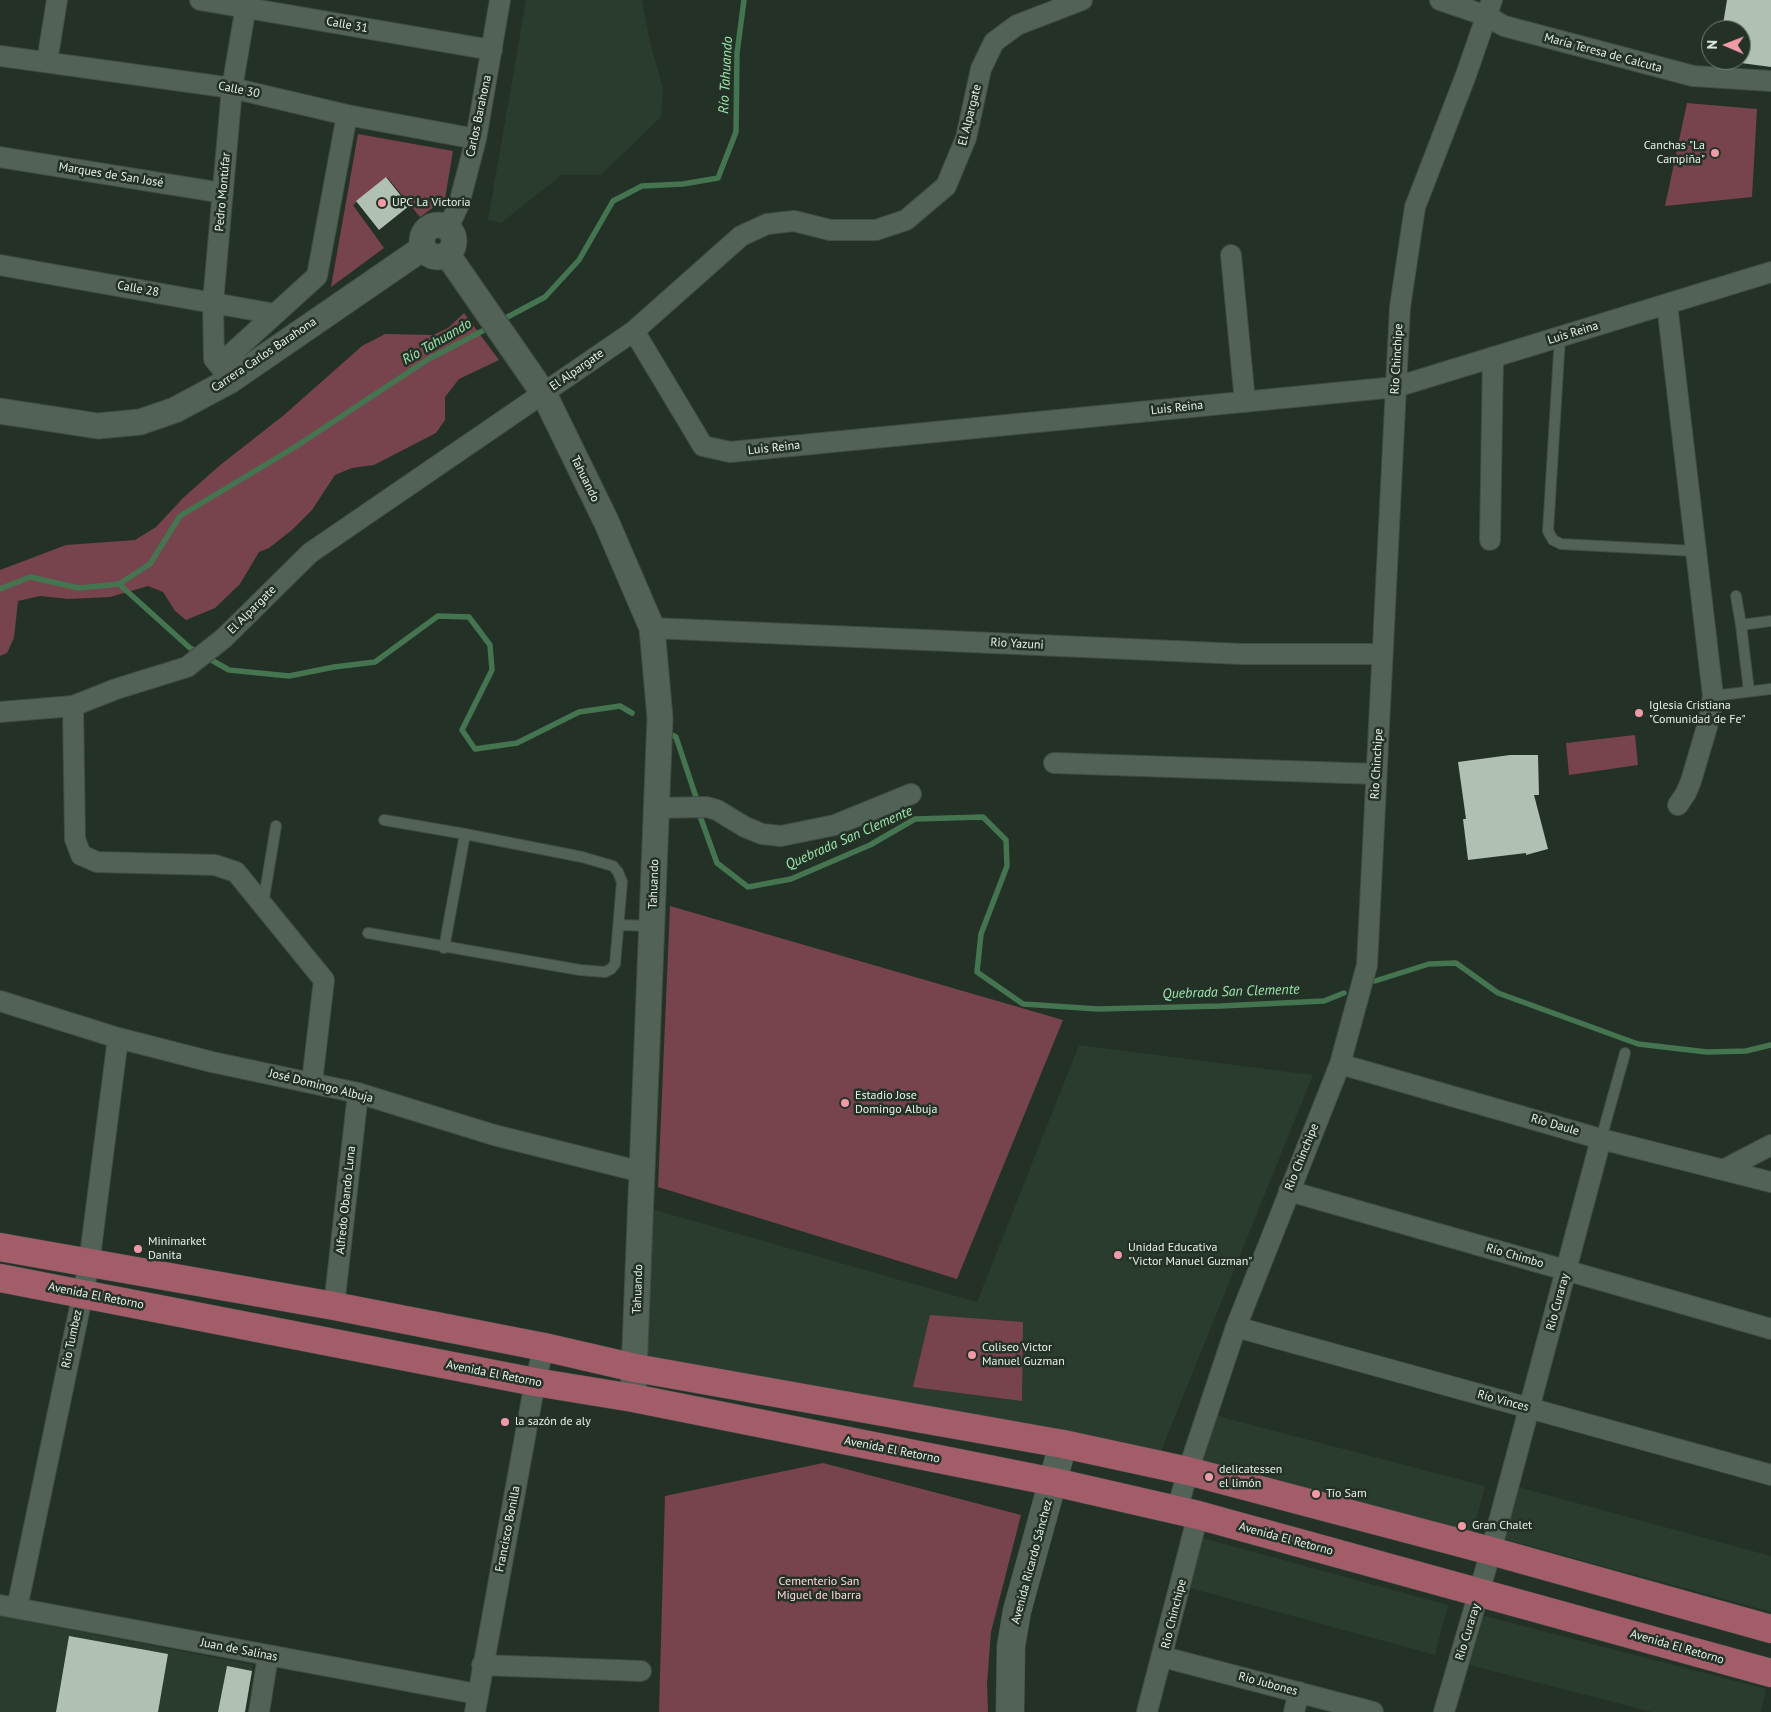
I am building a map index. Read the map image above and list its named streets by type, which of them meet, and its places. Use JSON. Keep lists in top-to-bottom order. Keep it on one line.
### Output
{"streets":{"main road":["Avenida El Retorno","Avenida Ricardo Sánchez"],"street":["Calle 31","María Teresa de Calcuta","Calle 30","El Alpargate","Carlos Barahona","Marques de San José","Pedro Montúfar","Calle 28","Luis Reina","Carrera Carlos Barahona","Rio Chinchipe","Tahuando","Rio Yazuni","José Domingo Albuja","Río Daule","Alfredo Obando Luna","Río Chimbo","Río Curaray","Rio Tumbez","Río Vinces","Francisco Bonilla","Rio Curaray","Juan de Salinas","Rio Jubones"]},"crossings":[["Calle 31","Carlos Barahona"],["Calle 31","Pedro Montúfar"],["María Teresa de Calcuta","Rio Chinchipe"],["Calle 30","Carlos Barahona"],["Calle 30","Pedro Montúfar"],["El Alpargate","Luis Reina"],["El Alpargate","Tahuando"],["Carlos Barahona","Carrera Carlos Barahona"],["Carlos Barahona","Tahuando"],["Marques de San José","Pedro Montúfar"],["Pedro Montúfar","Calle 28"],["Pedro Montúfar","Carrera Carlos Barahona"],["Luis Reina","Rio Chinchipe"],["Carrera Carlos Barahona","Tahuando"],["Rio Chinchipe","Rio Yazuni"],["Rio Chinchipe","Río Daule"],["Rio Chinchipe","Río Chimbo"],["Rio Chinchipe","Avenida El Retorno"],["Rio Chinchipe","Río Vinces"],["Rio Chinchipe","Rio Jubones"],["Tahuando","Rio Yazuni"],["Tahuando","José Domingo Albuja"],["Tahuando","Avenida El Retorno"],["José Domingo Albuja","Alfredo Obando Luna"],["José Domingo Albuja","Rio Tumbez"],["Río Daule","Río Curaray"],["Río Chimbo","Río Curaray"],["Avenida El Retorno","Rio Tumbez"],["Avenida El Retorno","Francisco Bonilla"],["Avenida El Retorno","Avenida Ricardo Sánchez"],["Avenida El Retorno","Rio Curaray"],["Río Curaray","Río Vinces"],["Río Curaray","Rio Curaray"],["Rio Tumbez","Juan de Salinas"],["Francisco Bonilla","Juan de Salinas"]],"water":["Río Tahuando","Quebrada San Clemente"],"parks":["Cementerio San Miguel de Ibarra"],"places":["Canchas \"La Campiña\"","UPC La Victoria","Iglesia Cristiana \"Comunidad de Fe\"","Estadio Jose Domingo Albuja","Minimarket Danita","Unidad Educativa \"Victor Manuel Guzman\"","Coliseo Victor Manuel Guzman","la sazón de aly","delicatessen el limón","Tío Sam","Gran Chalet"],"north":"left"}
